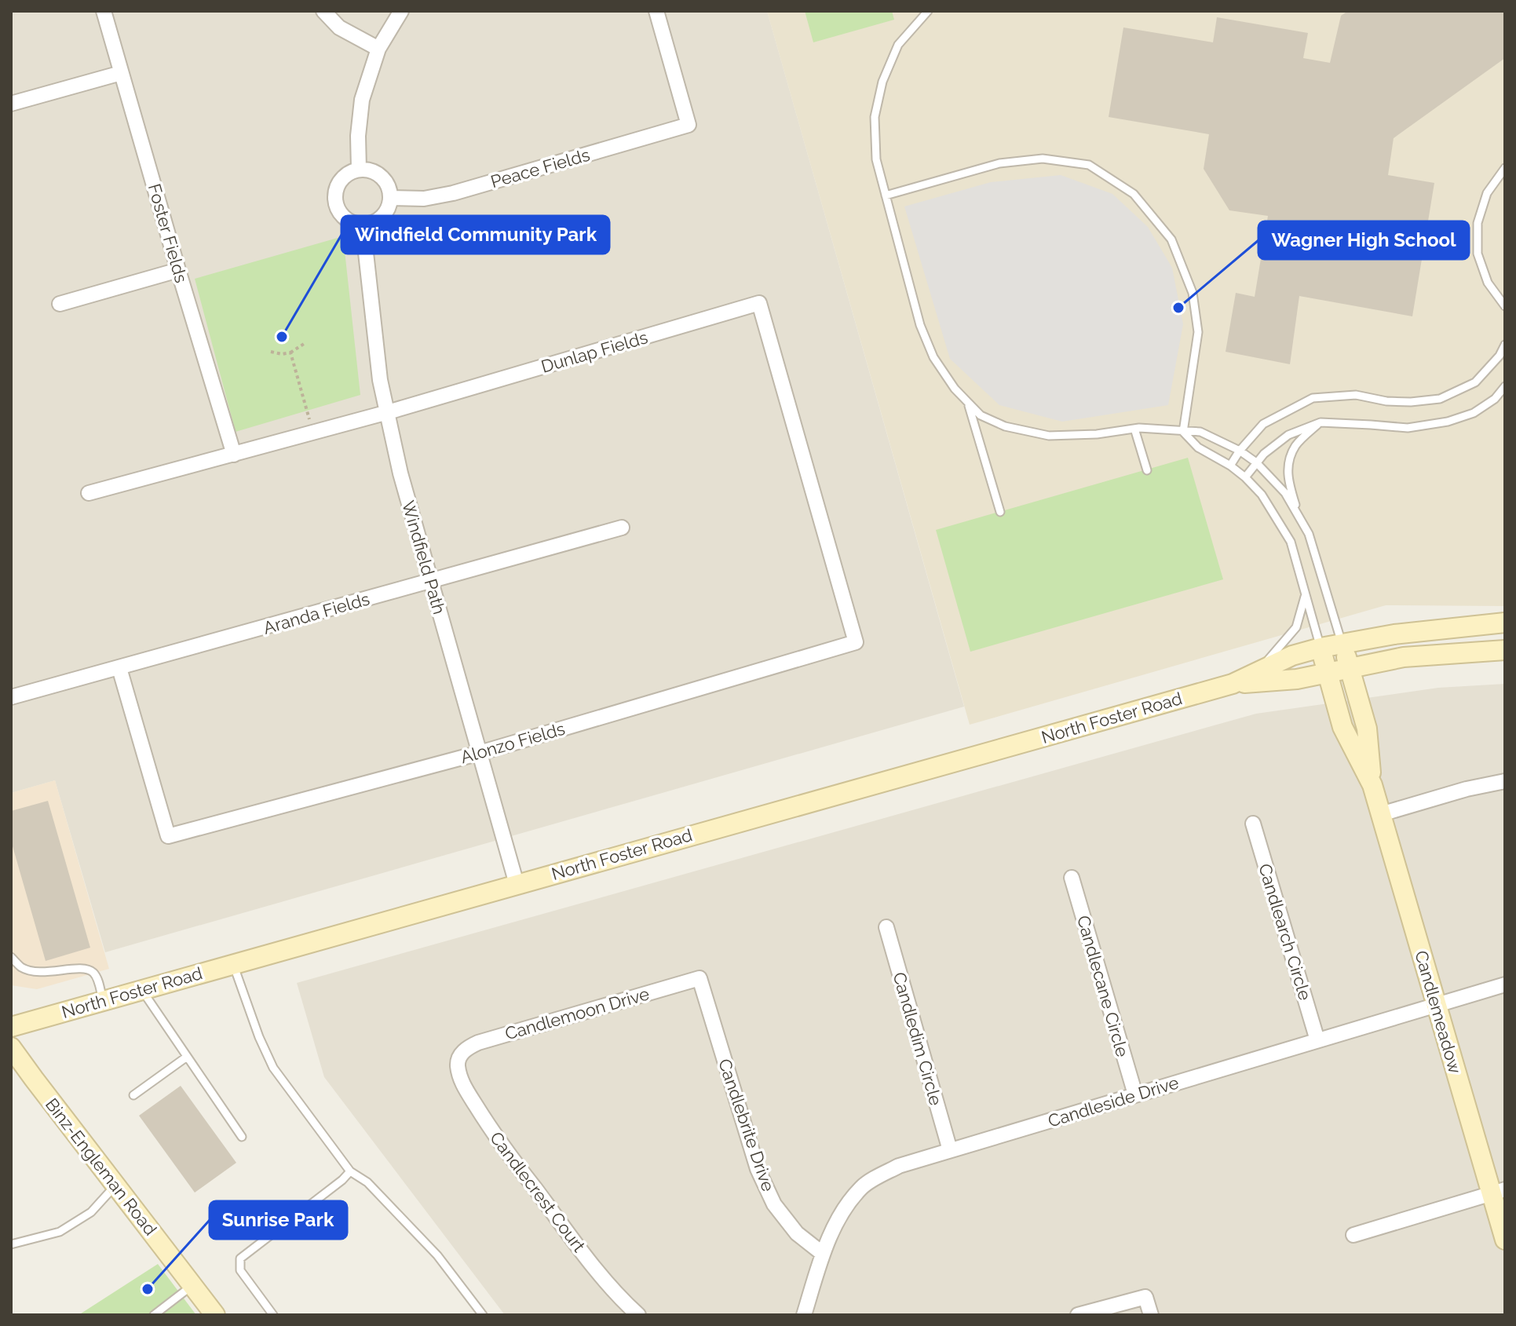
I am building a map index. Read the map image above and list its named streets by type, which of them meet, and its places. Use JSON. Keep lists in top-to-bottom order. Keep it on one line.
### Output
{"streets":{"main road":["North Foster Road","Candlemeadow","Binz-Engleman Road"],"street":["Peace Fields","Foster Fields","Dunlap Fields","Windfield Path","Aranda Fields","Alonzo Fields","Candlearch Circle","Candlecane Circle","Candlemoon Drive","Candledim Circle","Candleside Drive","Candlebrite Drive","Candlecrest Court"]},"crossings":[["Peace Fields","Windfield Path"],["Foster Fields","Dunlap Fields"],["Dunlap Fields","Windfield Path"],["Dunlap Fields","Alonzo Fields"],["Windfield Path","Aranda Fields"],["Windfield Path","North Foster Road"],["Windfield Path","Alonzo Fields"],["Aranda Fields","Alonzo Fields"],["North Foster Road","Candlemeadow"],["Candlearch Circle","Candleside Drive"],["Candlecane Circle","Candleside Drive"],["Candlemeadow","Candleside Drive"],["Candlemoon Drive","Candlebrite Drive"],["Candlemoon Drive","Candlecrest Court"],["Candledim Circle","Candleside Drive"],["Candleside Drive","Candlebrite Drive"]],"places":["Wagner High School","Windfield Community Park","Sunrise Park"]}
